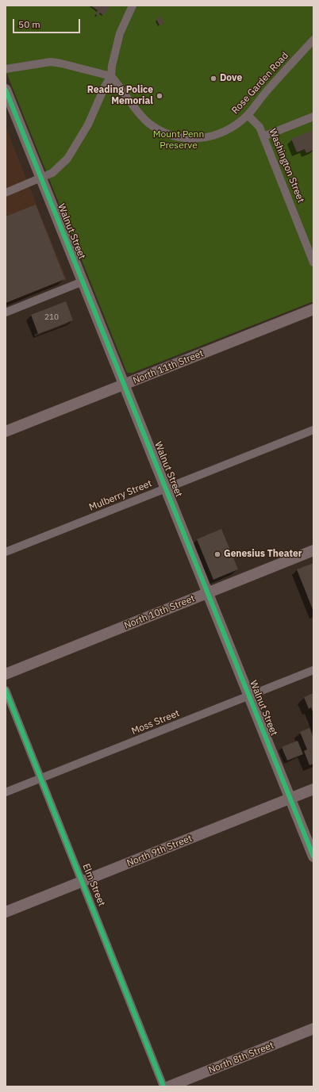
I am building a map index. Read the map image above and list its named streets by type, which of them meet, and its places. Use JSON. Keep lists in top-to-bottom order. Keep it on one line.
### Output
{"streets":{"street":["Rose Garden Road","Washington Street","Walnut Street","North 11th Street","Mulberry Street","North 10th Street","Moss Street","North 9th Street","Elm Street","North 8th Street"]},"crossings":[["Rose Garden Road","Washington Street"],["Walnut Street","North 11th Street"],["Walnut Street","Mulberry Street"],["Walnut Street","North 10th Street"],["Walnut Street","Moss Street"],["Walnut Street","North 9th Street"],["Moss Street","Elm Street"],["North 9th Street","Elm Street"]],"parks":["Mount Penn Preserve"],"places":["Dove","Reading Police Memorial","Genesius Theater"],"house_numbers":["210"],"scale_bar":"50 m"}
